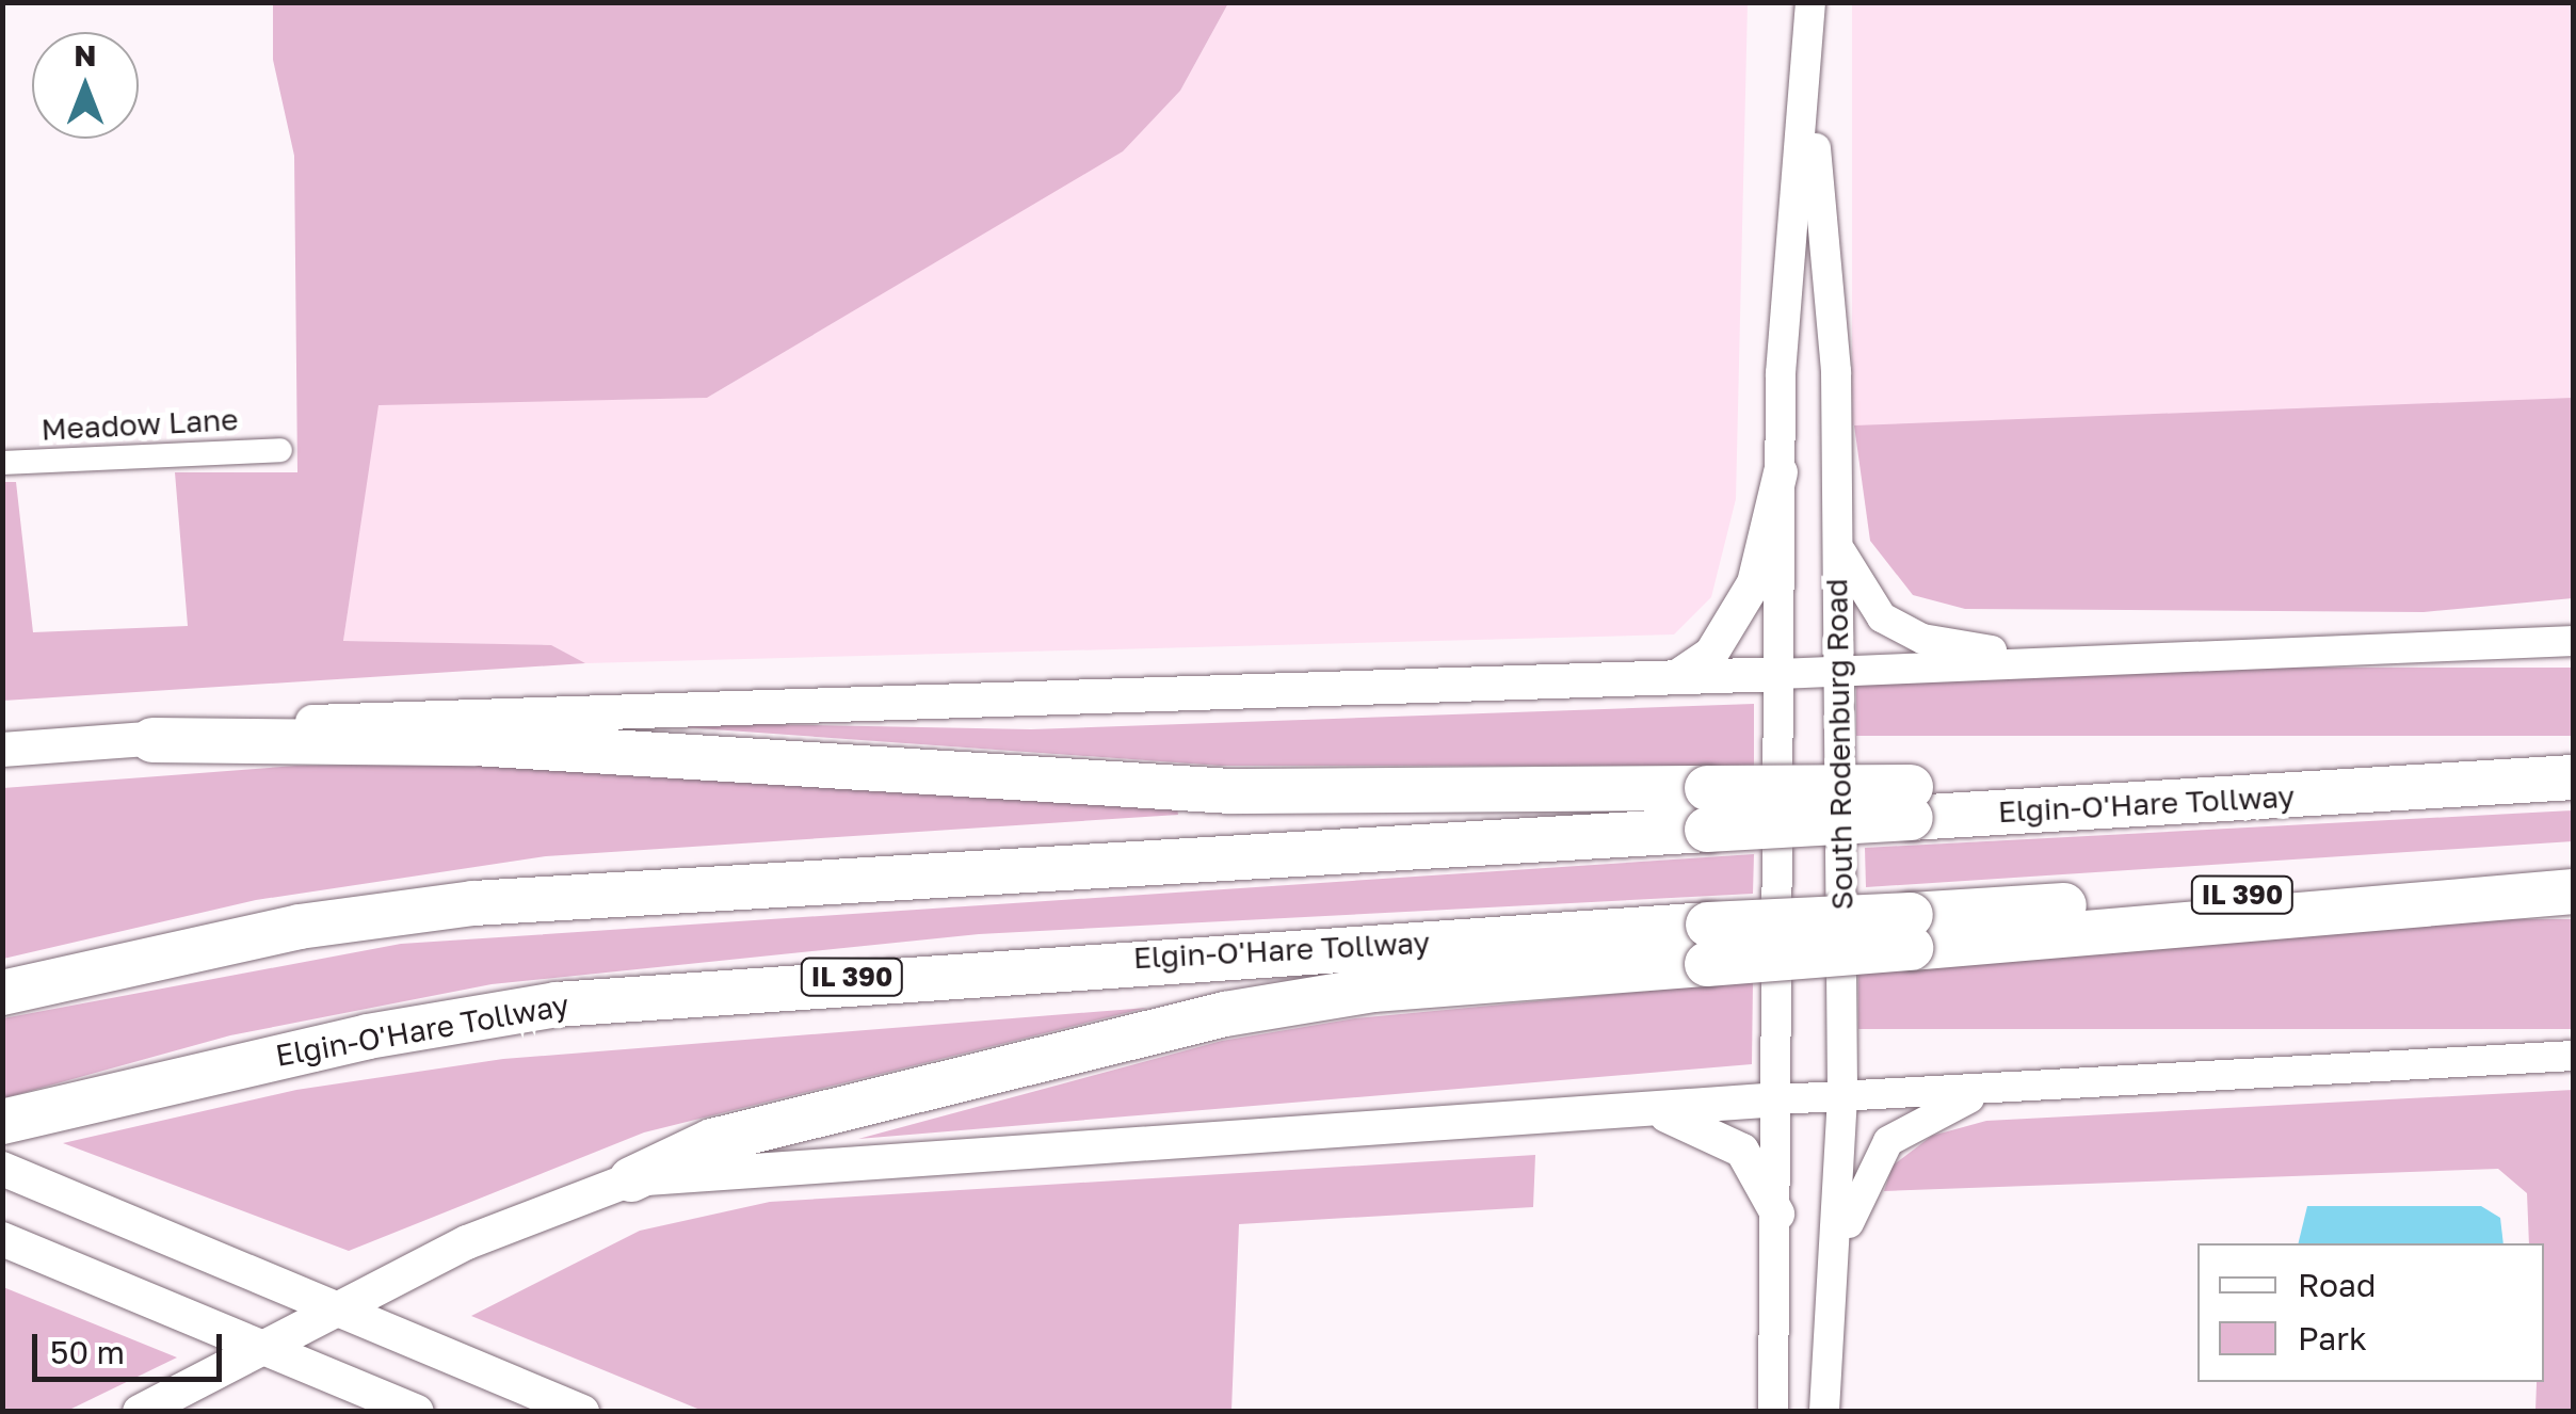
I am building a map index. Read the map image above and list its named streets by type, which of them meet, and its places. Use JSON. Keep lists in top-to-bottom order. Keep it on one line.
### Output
{"streets":{"highway":["Elgin-O'Hare Tollway","IL 390"],"street":["Meadow Lane","South Rodenburg Road"]},"legend":["Road","Park"],"scale_bar":"50 m","north":"top"}
